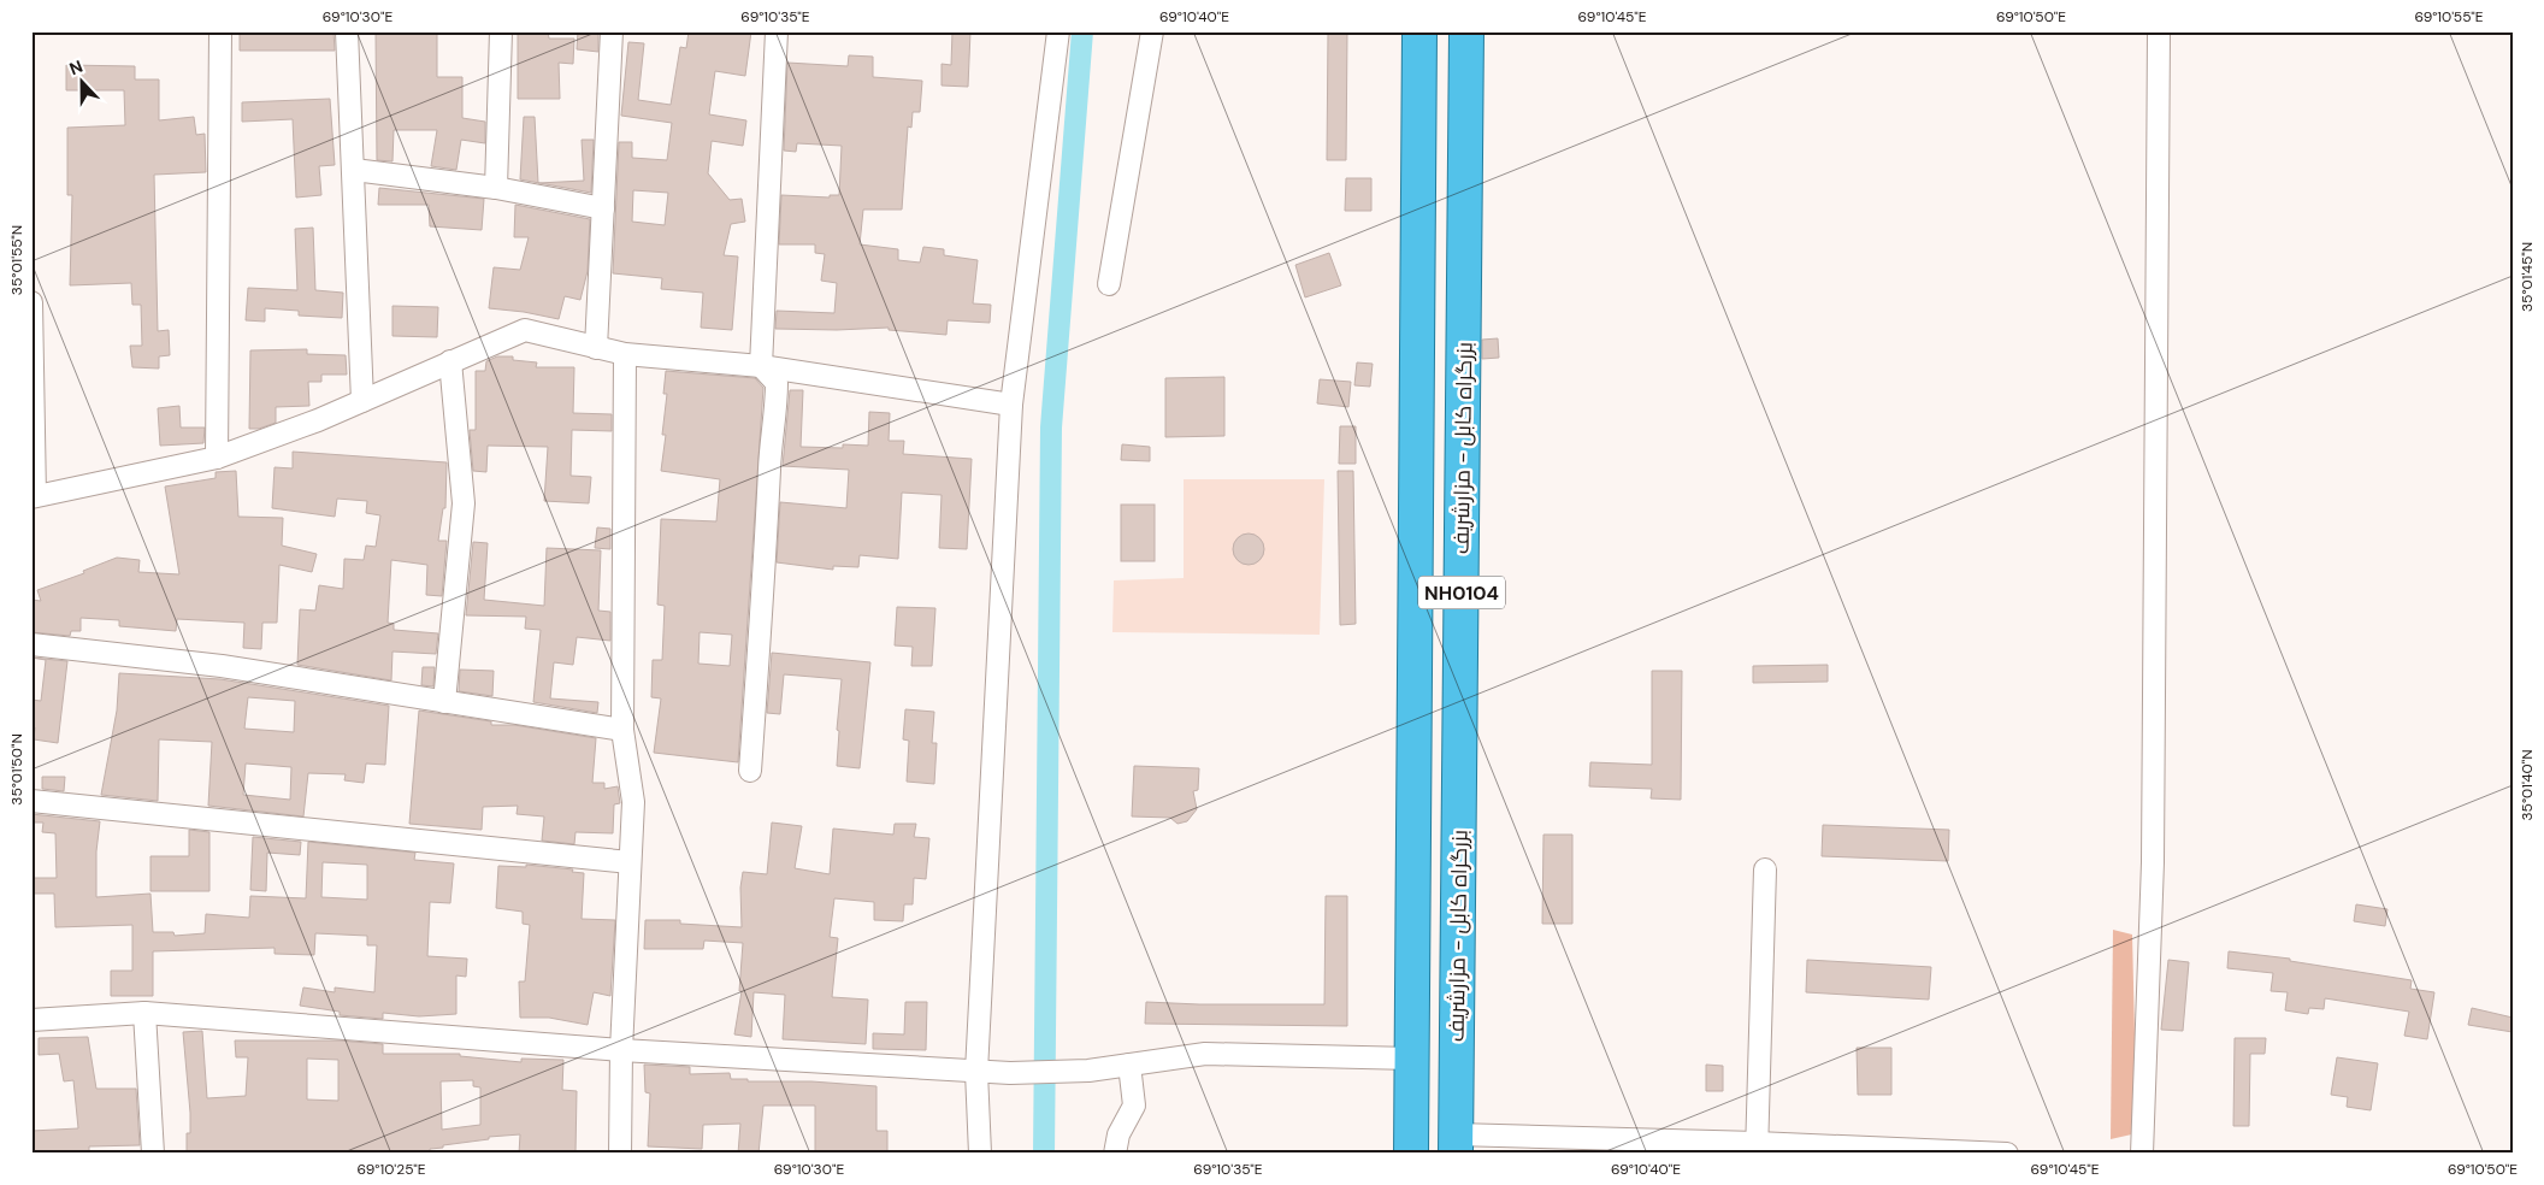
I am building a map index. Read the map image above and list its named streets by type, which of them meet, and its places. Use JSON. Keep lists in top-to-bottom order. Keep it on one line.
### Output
{"streets":{"highway":["بزرگراه کابل - مزارشریف","NH0104"]},"north":"top","coordinates":["69°10'30\"E","69°10'35\"E","69°10'40\"E","69°10'45\"E","69°10'50\"E","69°10'55\"E","35°01'55\"N","35°01'45\"N","35°01'50\"N","35°01'40\"N","69°10'25\"E"]}
